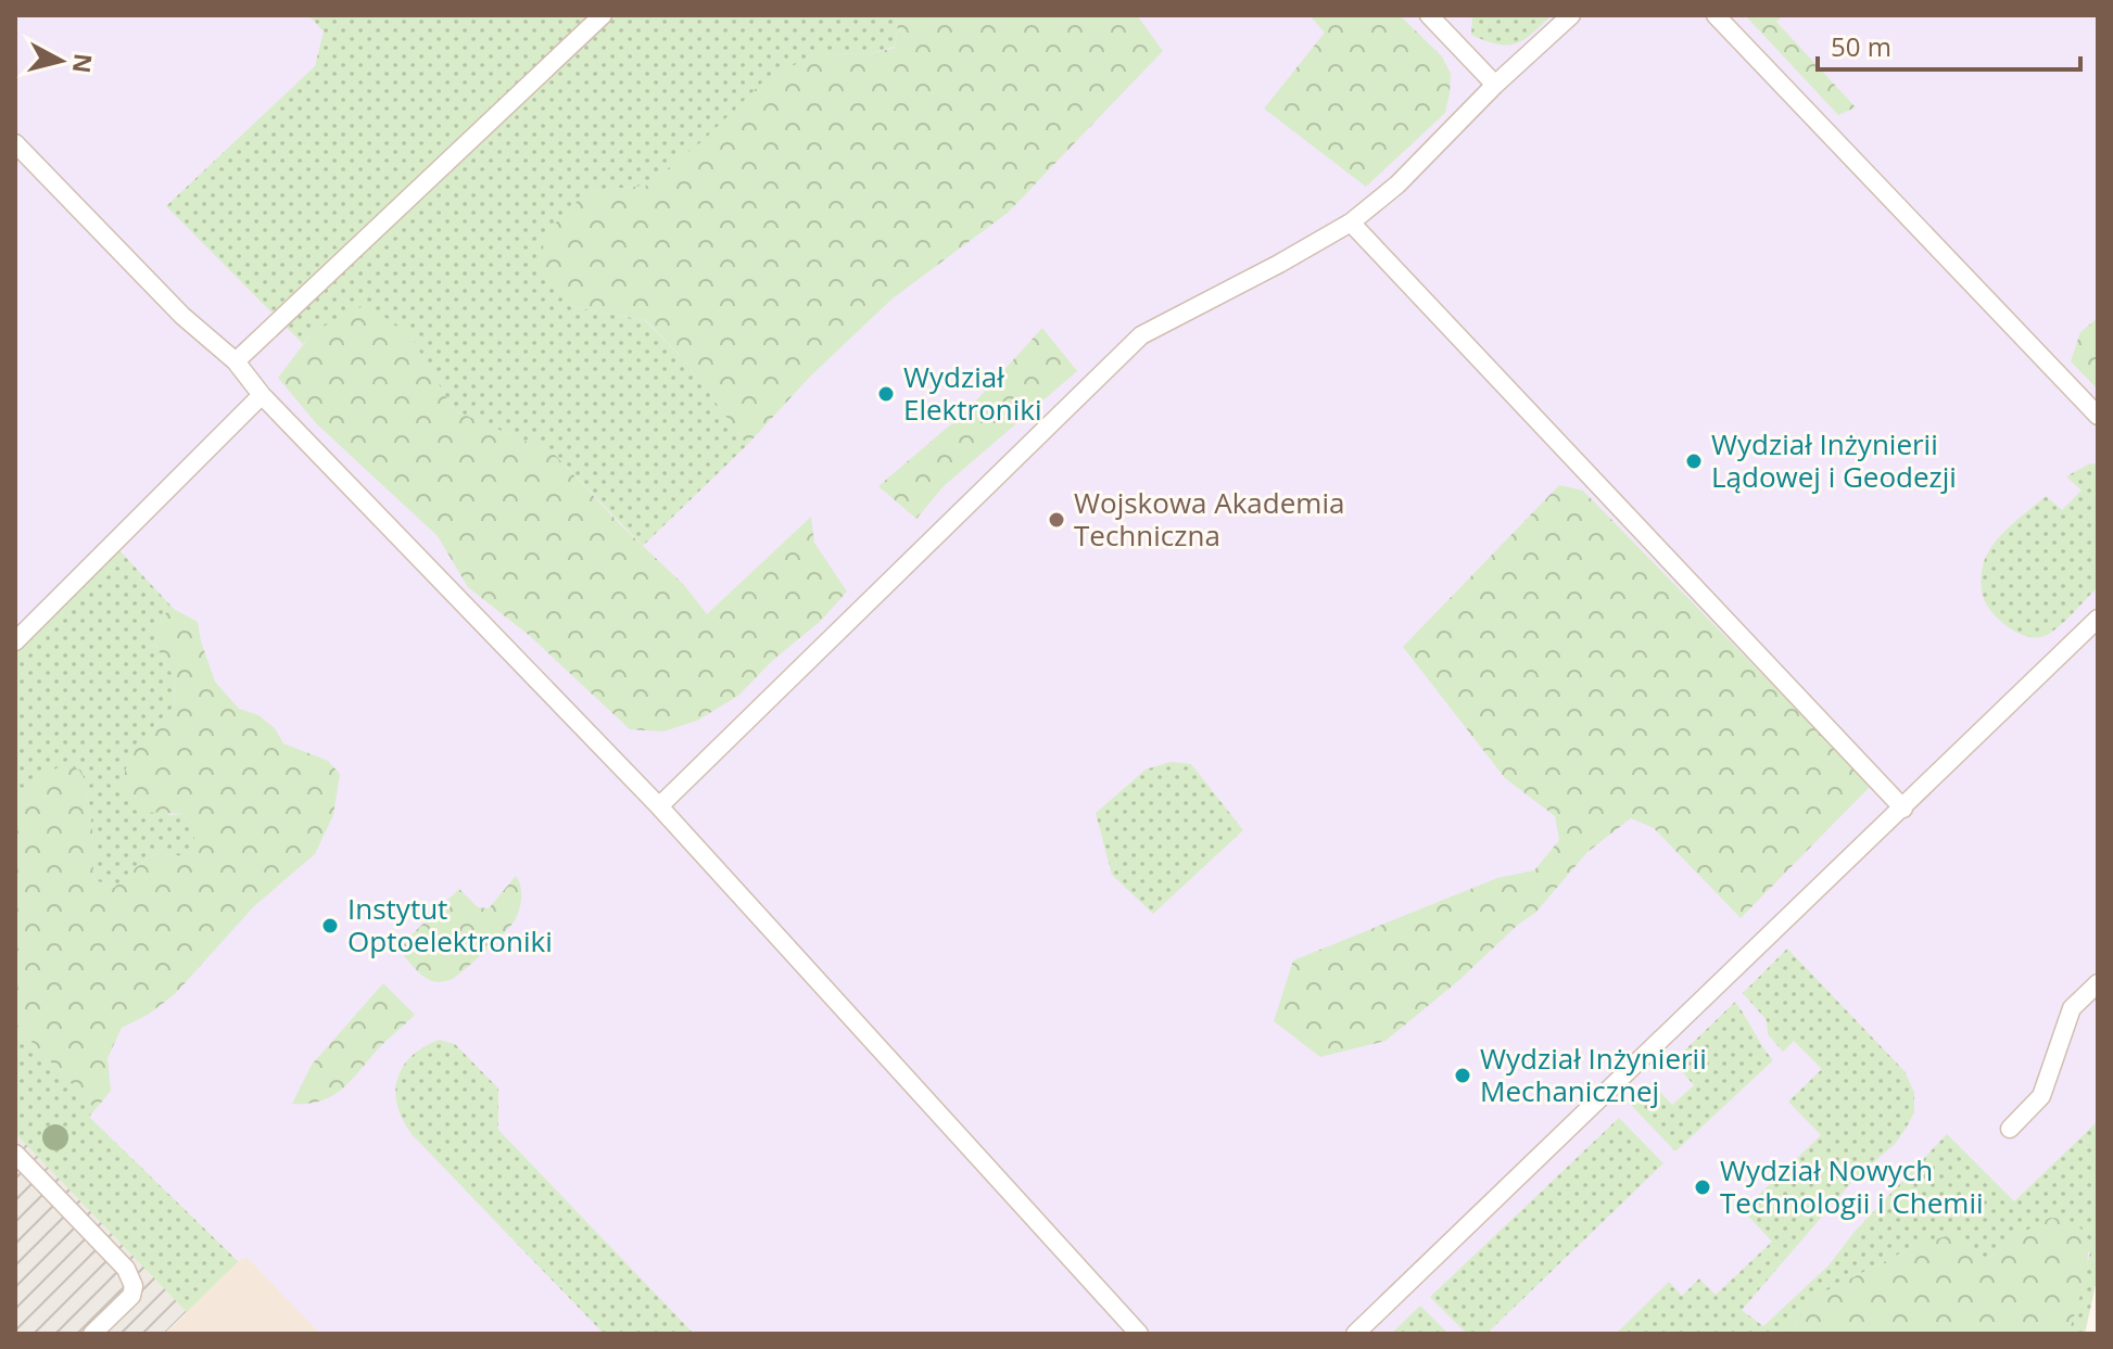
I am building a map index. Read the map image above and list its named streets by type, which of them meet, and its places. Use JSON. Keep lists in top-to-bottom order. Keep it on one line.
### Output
{"places":["Wydział Elektroniki","Wydział Inżynierii Lądowej i Geodezji","Wojskowa Akademia Techniczna","Instytut Optoelektroniki","Wydział Inżynierii Mechanicznej","Wydział Nowych Technologii i Chemii"],"scale_bar":"50 m","north":"right"}
